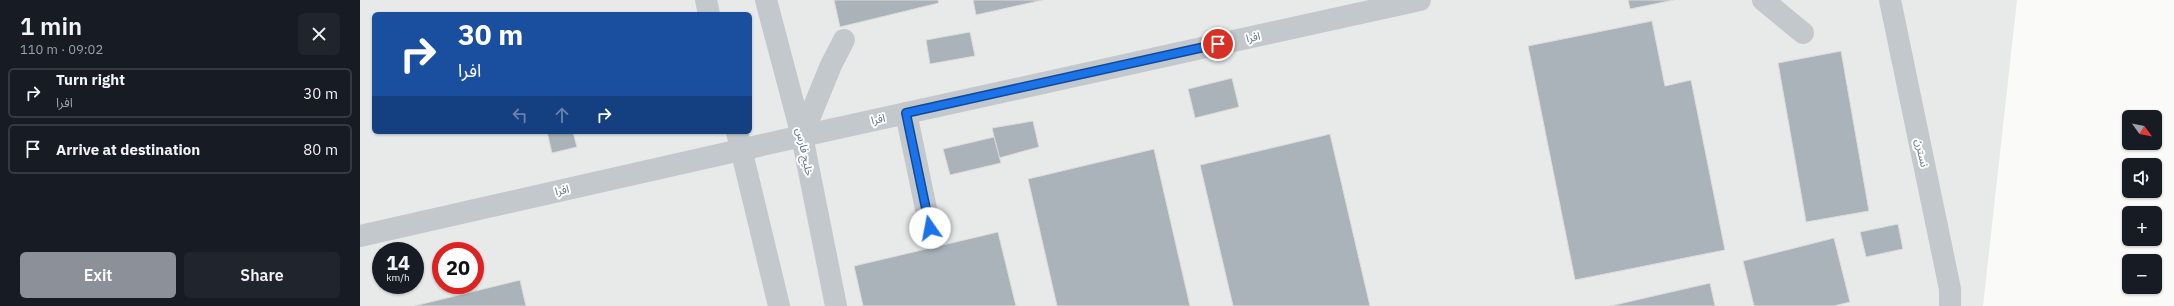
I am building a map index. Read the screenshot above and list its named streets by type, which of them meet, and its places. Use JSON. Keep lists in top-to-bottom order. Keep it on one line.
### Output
{"streets":{"lane":["افرا","خلیج فارس","نسترن"]},"crossings":[["افرا","خلیج فارس"]],"north":"bottom right","page":{"heading":["1 min","110 m · 09:02"],"turn":["30 m","افرا"],"list":[{"name":"Turn right","note":"افرا","value":"30 m"},{"name":"Arrive at destination","value":"80 m"}],"map_buttons":["+","−"],"speed":"14 km/h","limit":"20","buttons":["Exit","Share"]}}
